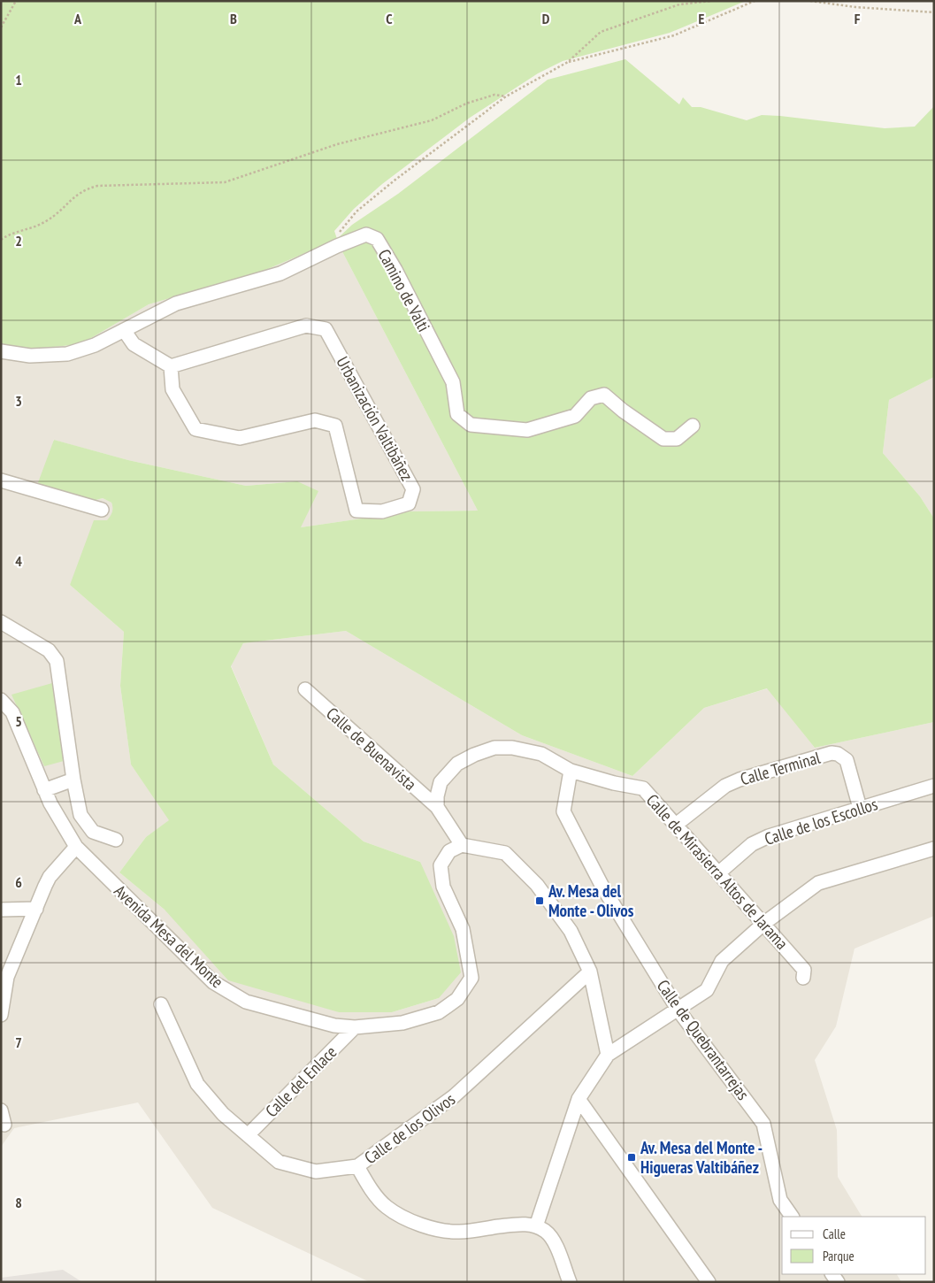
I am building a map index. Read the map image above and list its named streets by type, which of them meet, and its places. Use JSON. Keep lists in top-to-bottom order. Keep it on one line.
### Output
{"streets":{"street":["Camino de Valti","Urbanización Valtibáñez","Calle de Buenavista","Calle Terminal","Calle de los Escollos","Calle de Mirasierra Altos de Jarama","Avenida Mesa del Monte","Calle de Quebrantarrejas","Calle del Enlace","Calle de los Olivos"]},"crossings":[["Calle de Buenavista","Calle de Mirasierra Altos de Jarama"],["Calle Terminal","Calle de los Escollos"],["Calle Terminal","Calle de Mirasierra Altos de Jarama"],["Calle de los Escollos","Calle de Mirasierra Altos de Jarama"],["Calle de Mirasierra Altos de Jarama","Calle de Quebrantarrejas"],["Avenida Mesa del Monte","Calle del Enlace"],["Calle del Enlace","Calle de los Olivos"]],"places":{"transit":["Av. Mesa del Monte - Olivos","Av. Mesa del Monte - Higueras Valtibáñez"]},"legend":["Calle","Parque"],"grid":{"columns":["A","B","C","D","E","F"],"rows":["1","2","3","4","5","6","7","8"]}}
